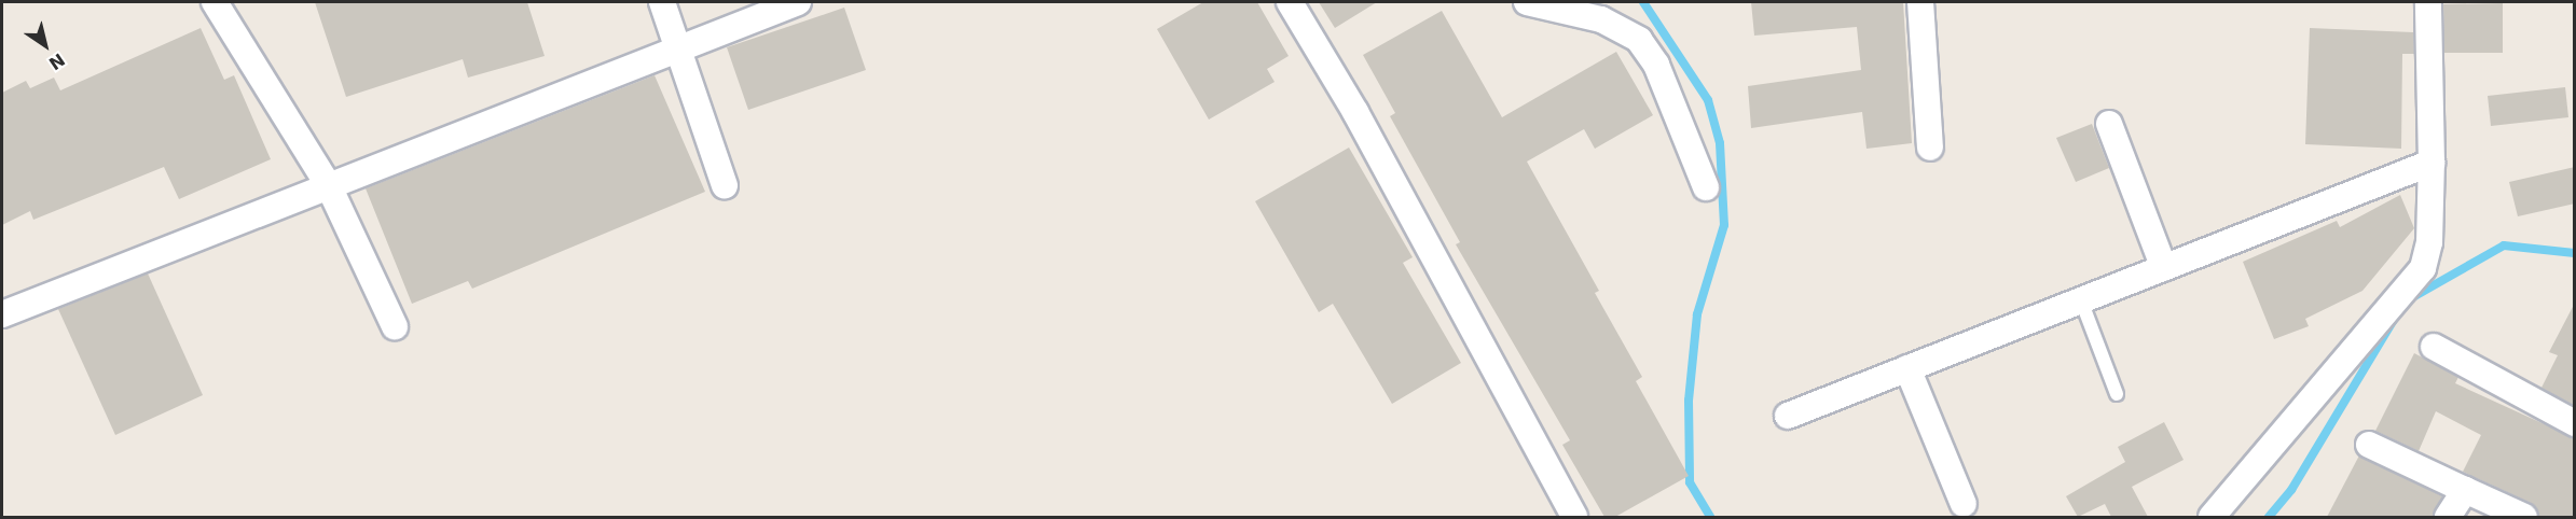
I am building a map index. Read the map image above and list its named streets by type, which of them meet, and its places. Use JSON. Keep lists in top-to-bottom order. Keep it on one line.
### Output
{"north":"bottom right"}
